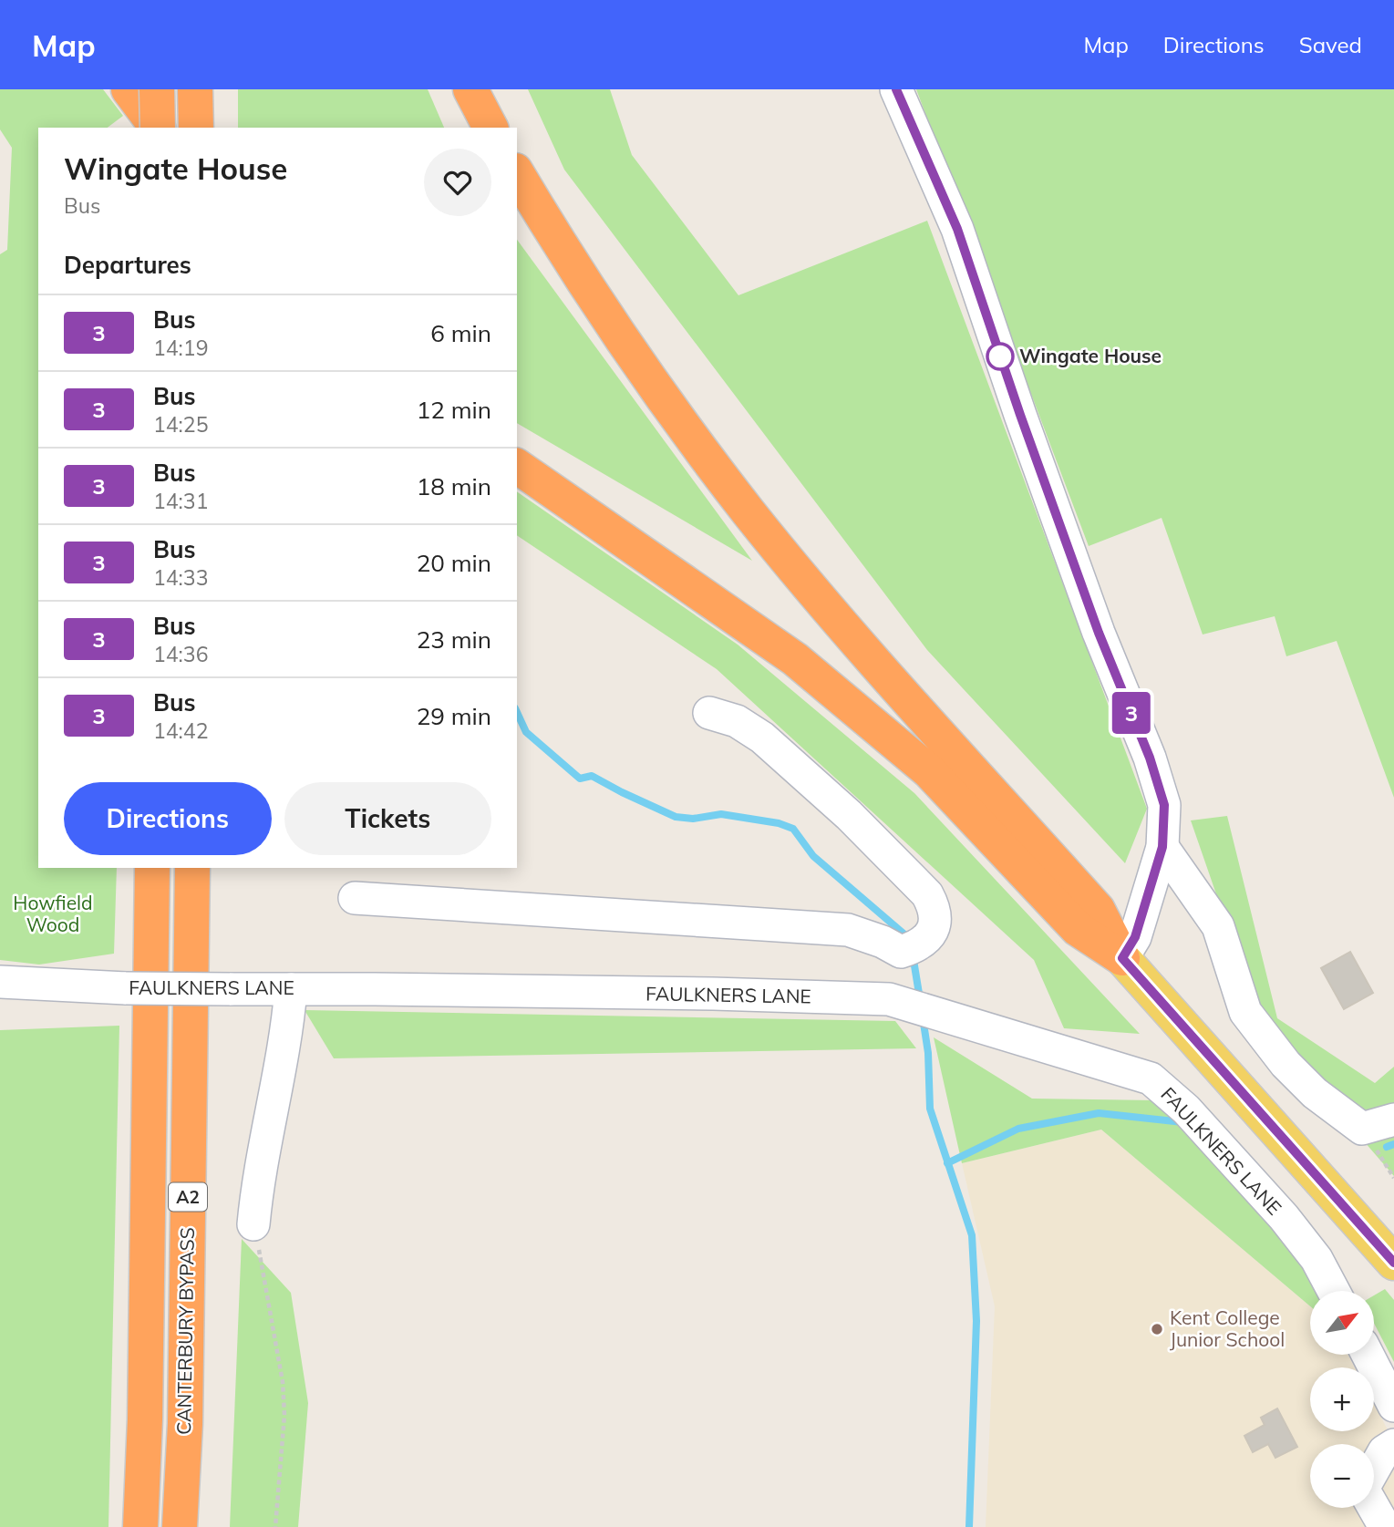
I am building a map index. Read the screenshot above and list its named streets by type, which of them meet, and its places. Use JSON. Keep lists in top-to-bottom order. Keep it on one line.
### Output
{"streets":{"highway":["A2","CANTERBURY BYPASS"],"street":["FAULKNERS LANE"]},"parks":["Howfield Wood"],"places":["Wingate House","Kent College Junior School"],"lines":["bus line 3"],"north":"top right","page":{"header":"Map","nav":["Map","Directions","Saved"],"on_map":"3","heading":[["Wingate House","Bus"],"Departures"],"list":[{"mark":"3","name":"Bus","note":"14:19","value":"6 min"},{"mark":"3","name":"Bus","note":"14:25","value":"12 min"},{"mark":"3","name":"Bus","note":"14:31","value":"18 min"},{"mark":"3","name":"Bus","note":"14:33","value":"20 min"},{"mark":"3","name":"Bus","note":"14:36","value":"23 min"},{"mark":"3","name":"Bus","note":"14:42","value":"29 min"}],"buttons":["Directions","Tickets"],"map_buttons":["+","−"]}}
